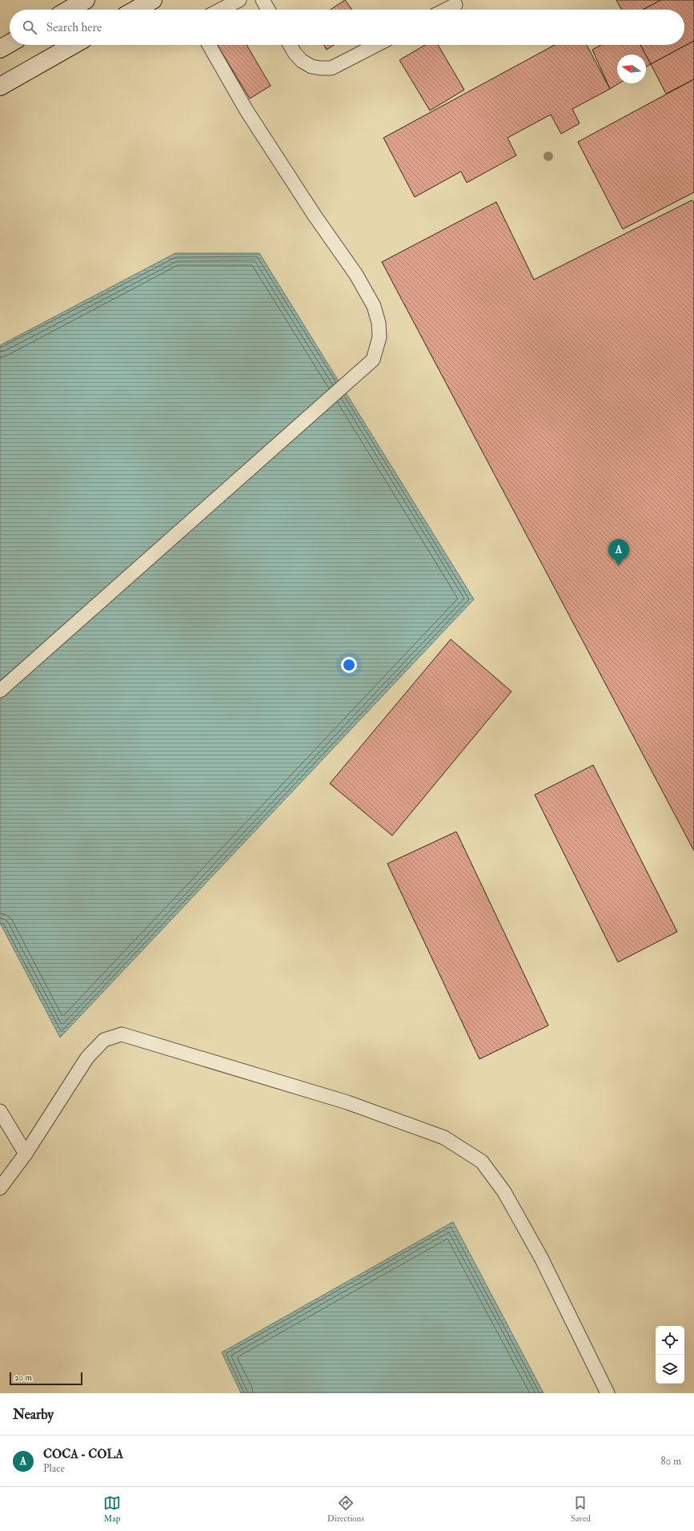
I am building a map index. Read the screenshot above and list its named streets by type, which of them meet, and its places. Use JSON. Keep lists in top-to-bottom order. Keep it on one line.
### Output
{"scale_bar":"20 m","north":"left","page":{"search":"Search here","pins":"A","scale":"20 m","heading":"Nearby","list":[{"mark":"A","name":"COCA - COLA","note":"Place","value":"80 m"}],"nav":["Map","Directions","Saved"]}}
